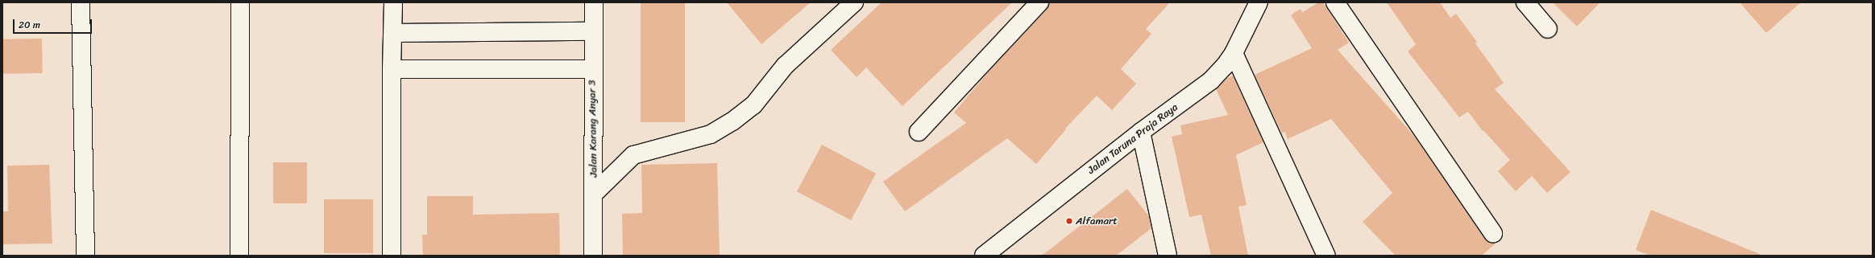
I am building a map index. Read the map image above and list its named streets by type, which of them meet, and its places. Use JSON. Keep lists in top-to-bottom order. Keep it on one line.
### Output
{"streets":{"street":["Jalan Karang Anyar 3","Jalan Taruna Praja Raya"]},"places":["Alfamart"],"scale_bar":"20 m"}
